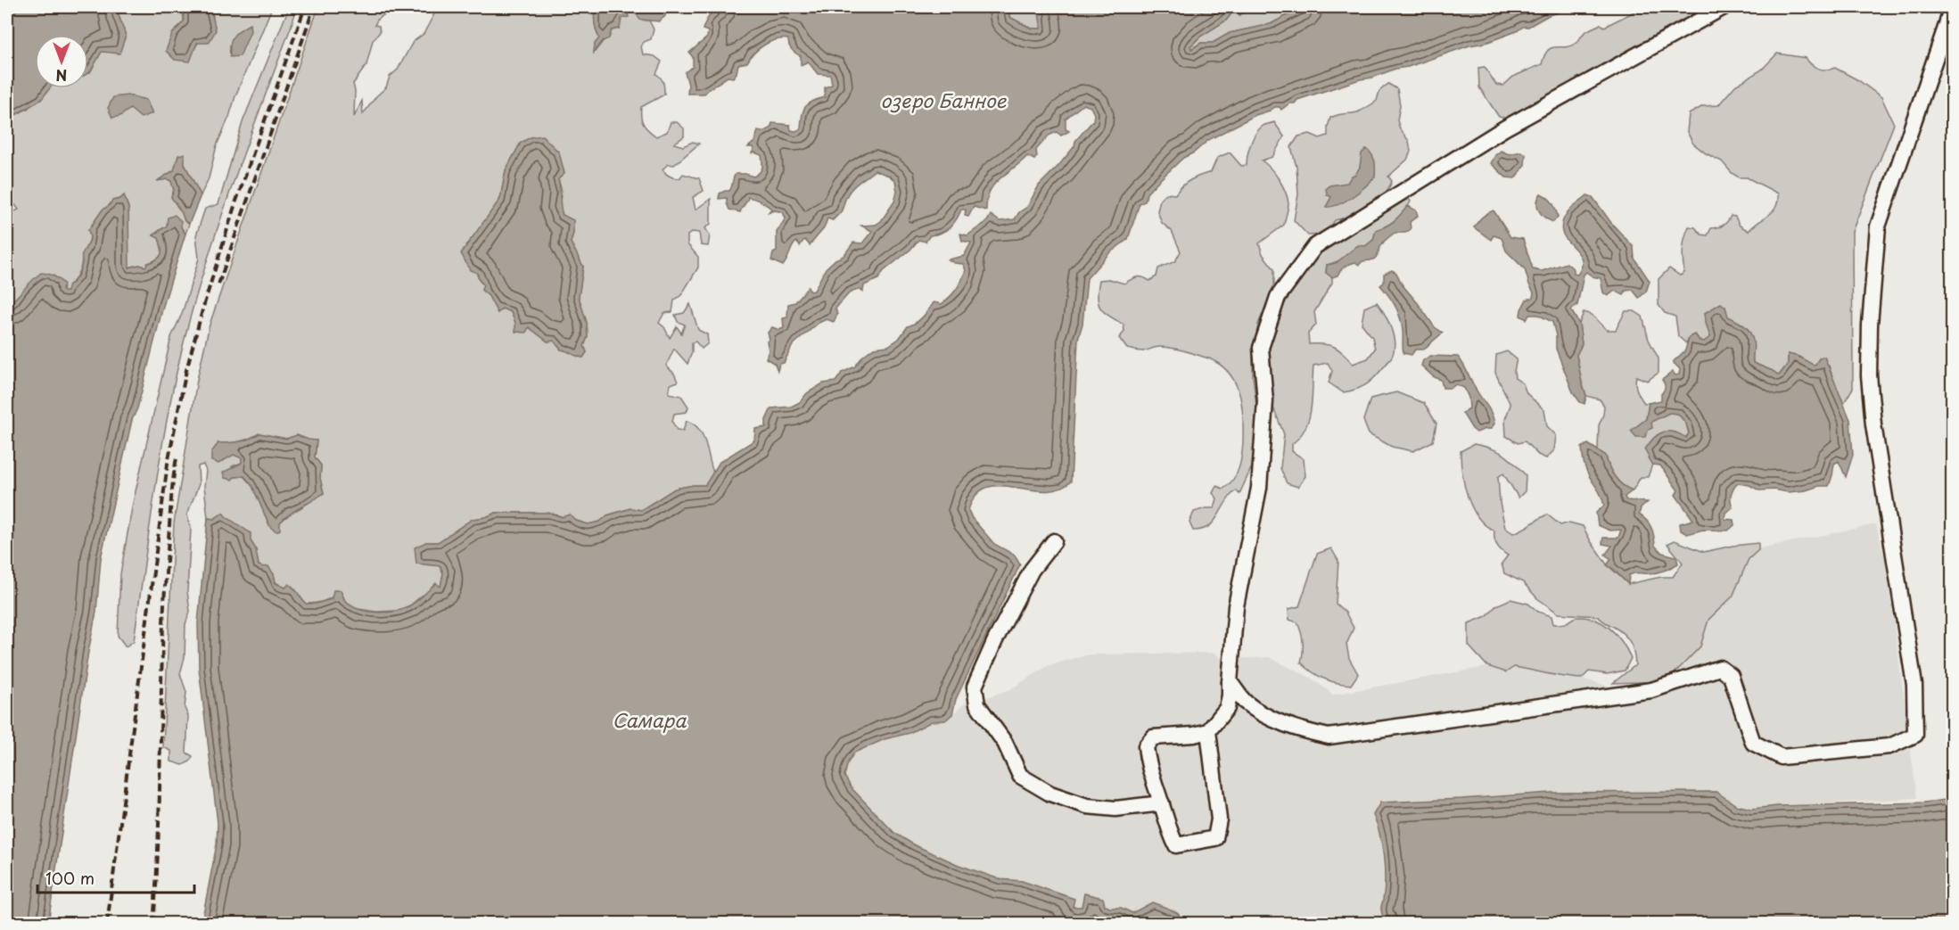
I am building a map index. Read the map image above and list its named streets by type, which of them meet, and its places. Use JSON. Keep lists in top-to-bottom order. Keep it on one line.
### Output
{"water":["озеро Банное","Самара"],"scale_bar":"100 m","north":"bottom"}
